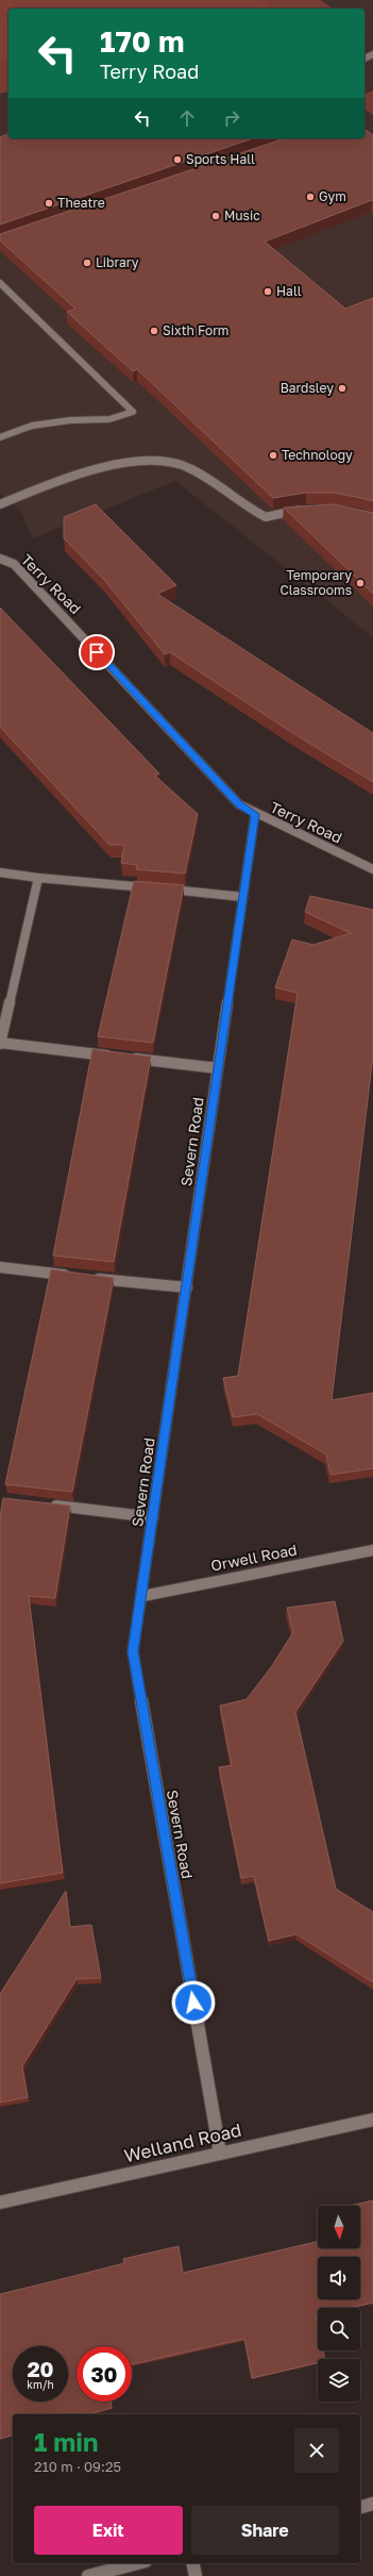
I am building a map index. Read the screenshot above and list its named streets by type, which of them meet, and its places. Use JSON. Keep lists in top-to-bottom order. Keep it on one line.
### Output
{"streets":{"street":["Terry Road","Severn Road","Orwell Road","Welland Road"]},"crossings":[["Terry Road","Severn Road"],["Severn Road","Orwell Road"],["Severn Road","Welland Road"]],"places":["Sports Hall","Gym","Theatre","Music","Library","Hall","Sixth Form","Bardsley","Technology","Temporary Classrooms"],"north":"bottom","page":{"turn":["170 m","Terry Road"],"speed":"20 km/h","limit":"30","heading":["1 min","210 m · 09:25"],"buttons":["Exit","Share"]}}
